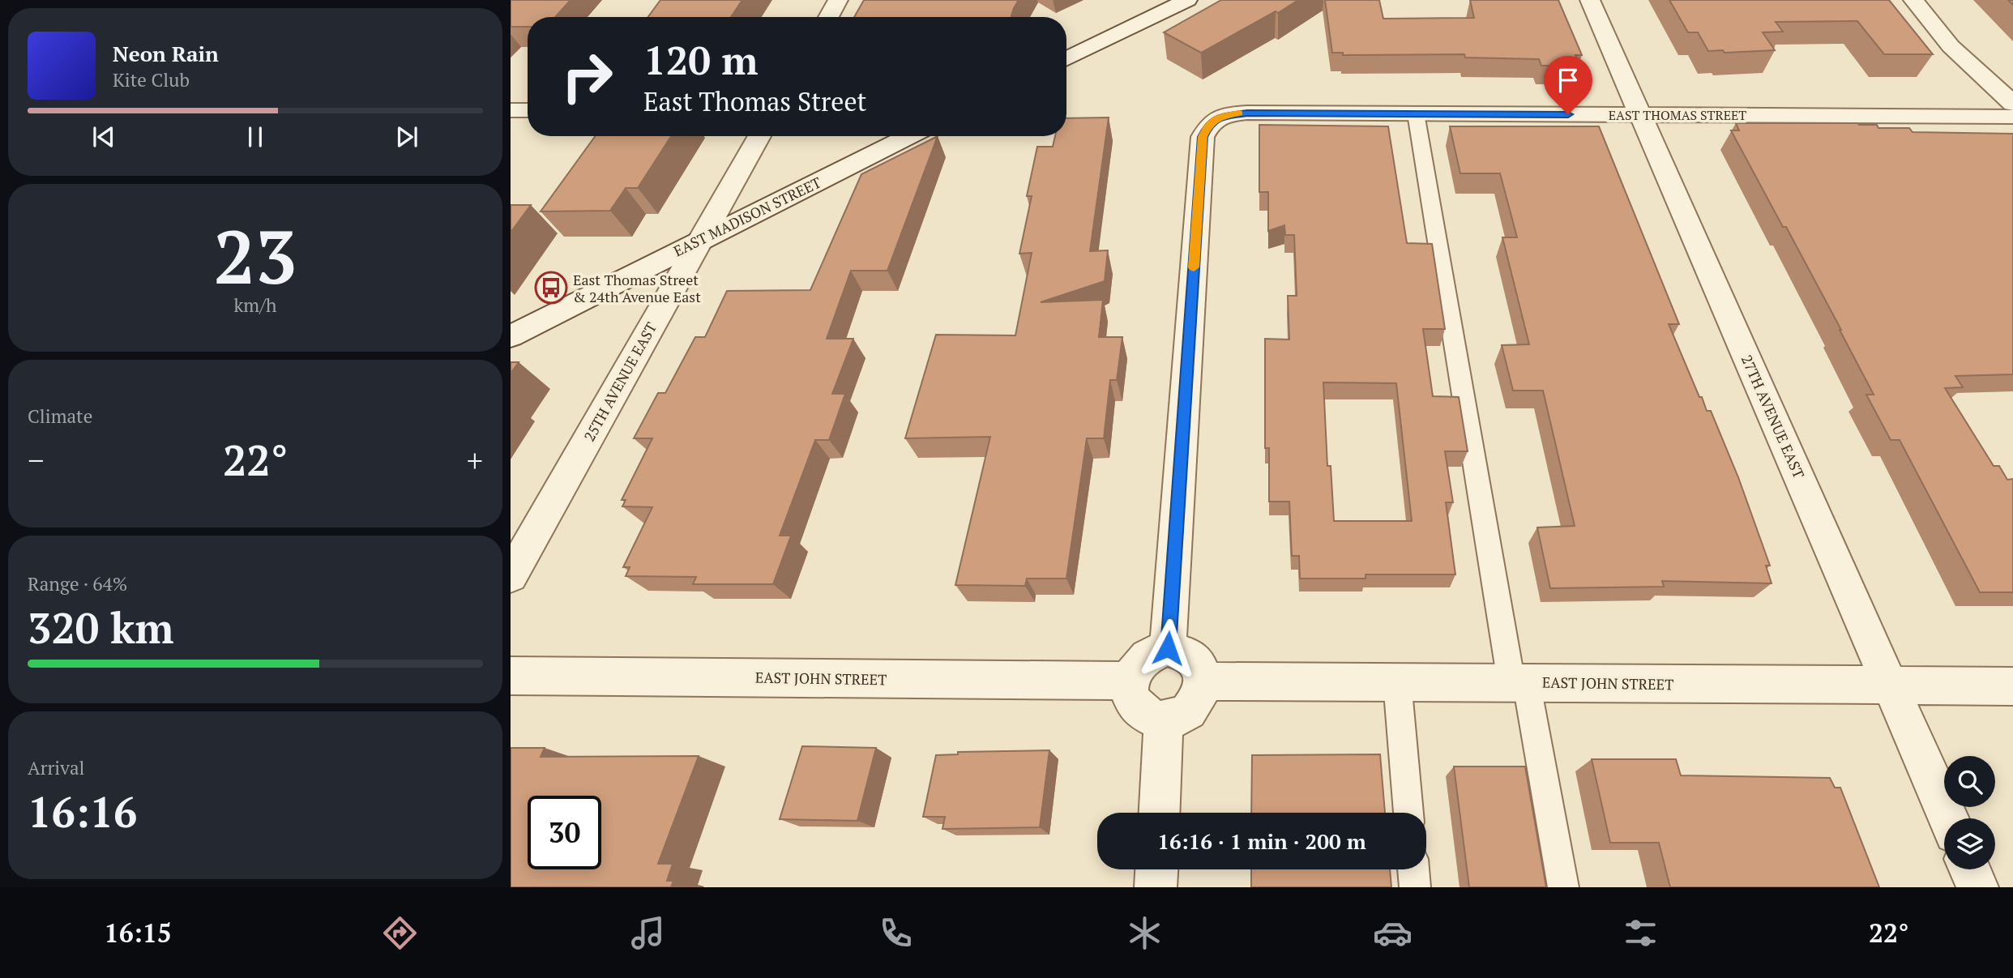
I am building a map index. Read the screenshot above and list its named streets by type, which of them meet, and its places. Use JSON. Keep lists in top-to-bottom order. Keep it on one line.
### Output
{"streets":{"street":["EAST THOMAS STREET","EAST MADISON STREET","25TH AVENUE EAST","27TH AVENUE EAST","EAST JOHN STREET"]},"crossings":[["EAST THOMAS STREET","27TH AVENUE EAST"],["EAST THOMAS STREET","EAST JOHN STREET"],["EAST MADISON STREET","25TH AVENUE EAST"],["27TH AVENUE EAST","EAST JOHN STREET"]],"places":{"bus stop":["East Thomas Street & 24th Avenue East"]},"page":{"turn":["120 m","East Thomas Street"],"song":["Neon Rain","Kite Club"],"tile":[["23","km/h"],"Climate",["Range · 64%","320 km"],["Arrival","16:16"]],"heat":["−","22°","+"],"limit":"30","trip":"16:16 · 1 min · 200 m","tabs":["16:15","22°"]}}
